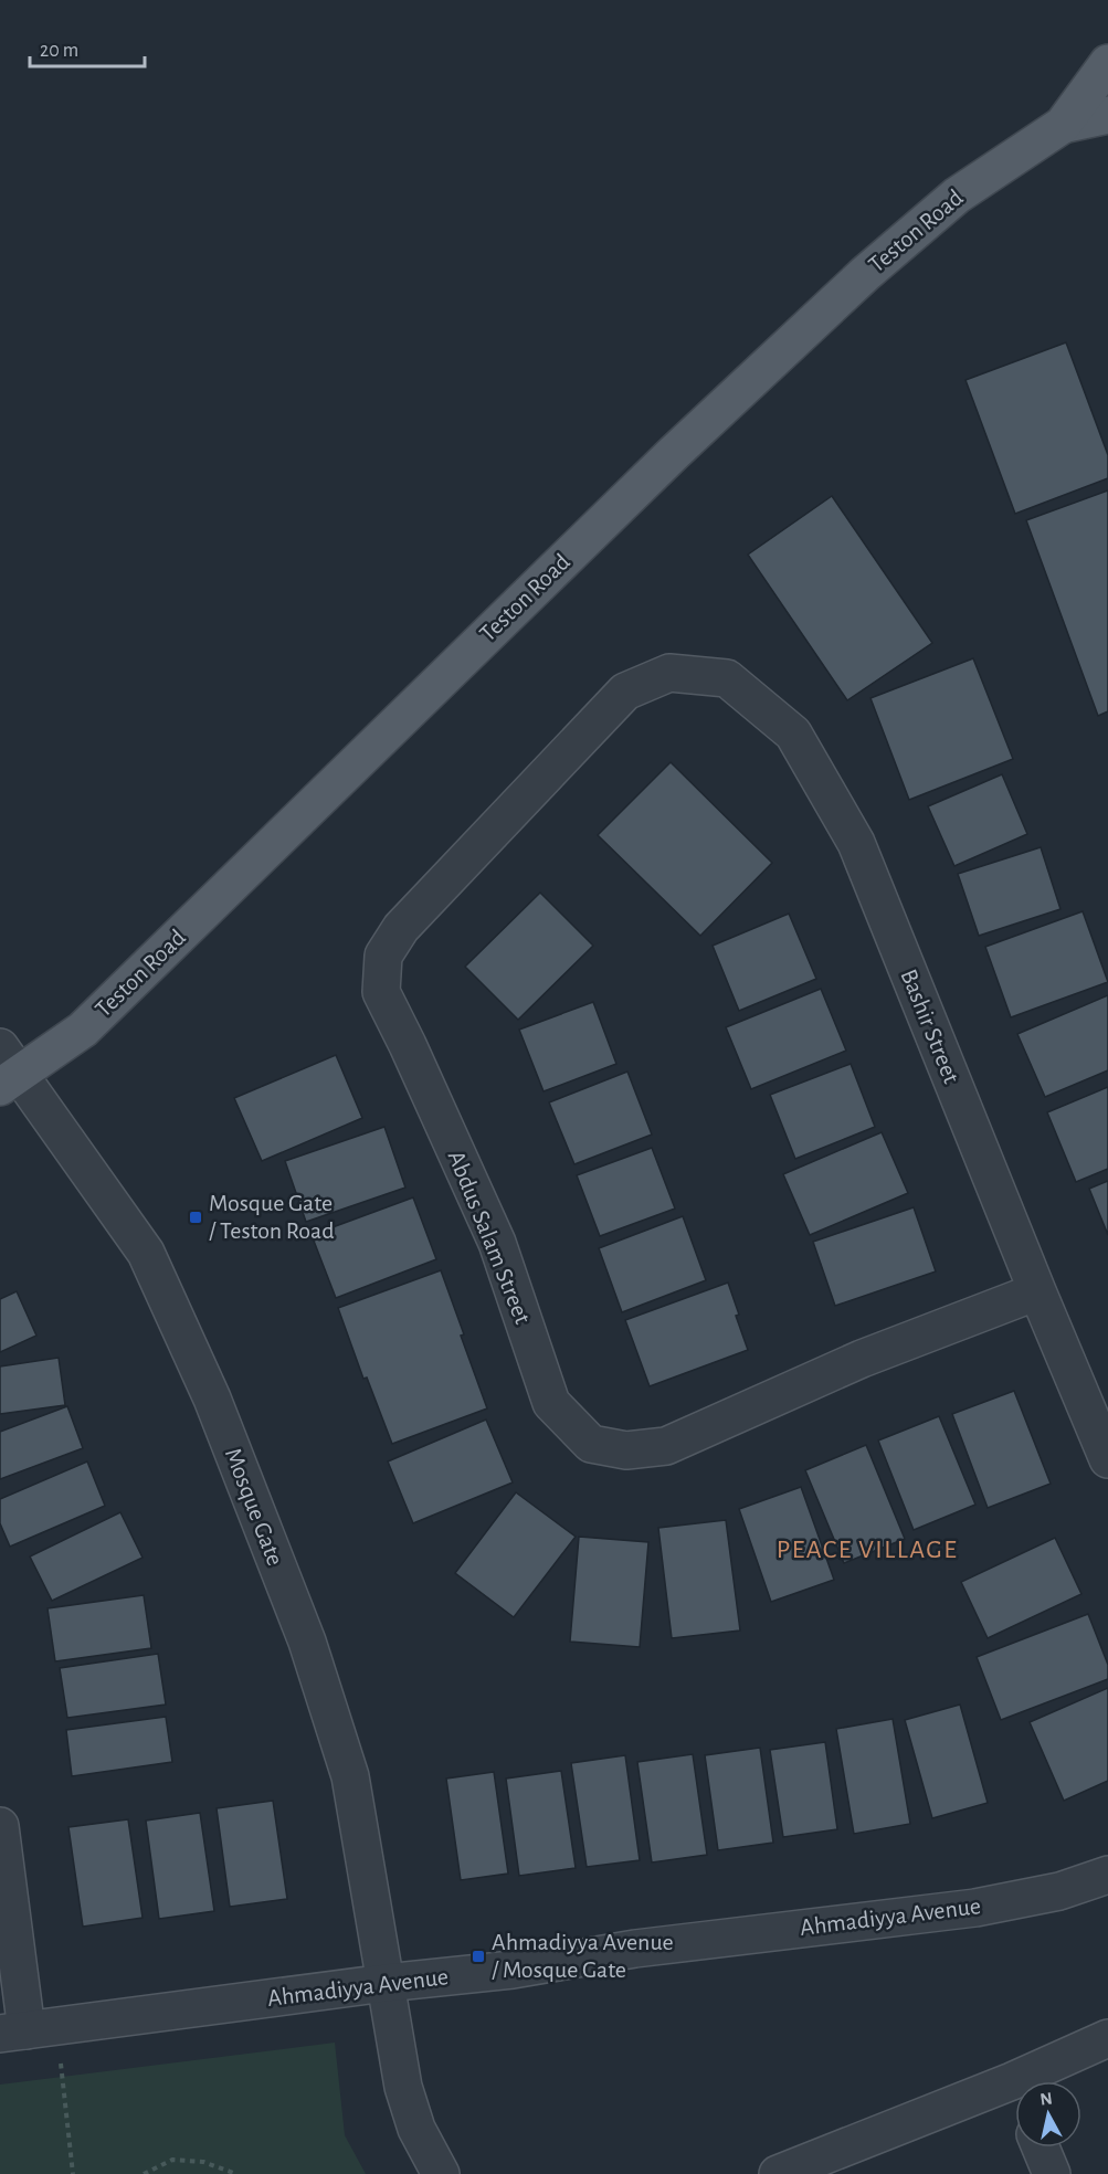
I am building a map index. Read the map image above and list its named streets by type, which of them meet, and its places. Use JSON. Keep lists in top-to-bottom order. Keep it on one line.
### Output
{"streets":{"main road":["Teston Road"],"street":["Bashir Street","Abdus Salam Street","Mosque Gate","Ahmadiyya Avenue"]},"crossings":[["Teston Road","Mosque Gate"],["Bashir Street","Abdus Salam Street"],["Mosque Gate","Ahmadiyya Avenue"]],"districts":["PEACE VILLAGE"],"places":{"transit":["Mosque Gate / Teston Road","Ahmadiyya Avenue / Mosque Gate"]},"scale_bar":"20 m","north":"top"}
